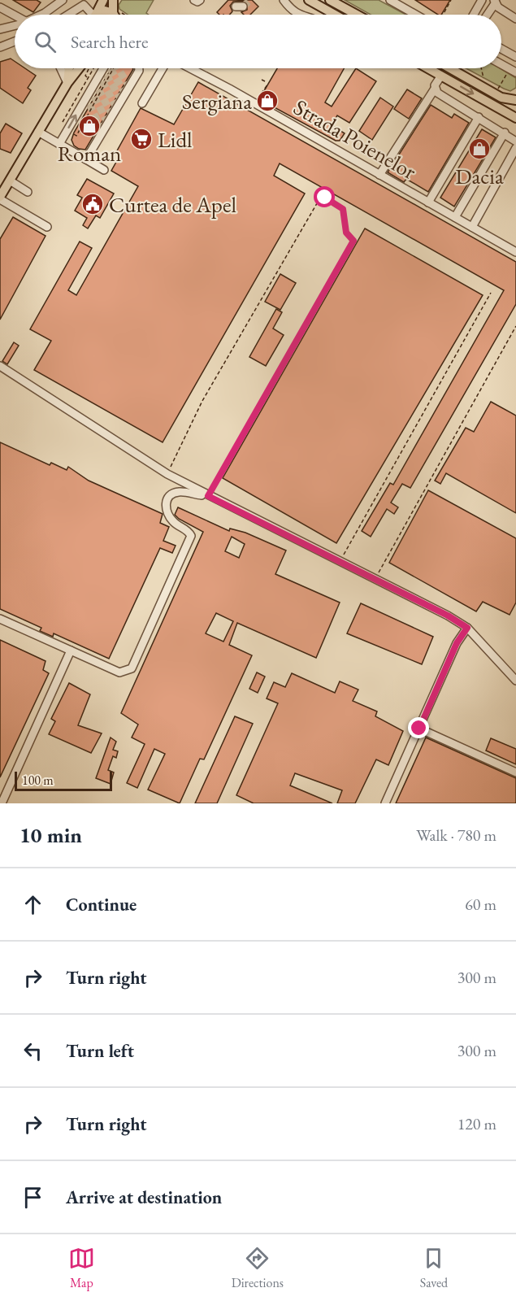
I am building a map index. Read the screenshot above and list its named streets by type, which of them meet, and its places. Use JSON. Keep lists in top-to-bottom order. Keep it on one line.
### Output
{"streets":{"street":["Strada Poienelor"]},"places":{"shop":["Sergiana","Roman","Dacia"],"supermarket":["Lidl"],"public building":["Curtea de Apel"]},"scale_bar":"100 m","page":{"search":"Search here","scale":"100 m","heading":["10 min","Walk · 780 m"],"list":[["Continue","60 m"],["Turn right","300 m"],["Turn left","300 m"],["Turn right","120 m"],"Arrive at destination"],"nav":["Map","Directions","Saved"]}}
